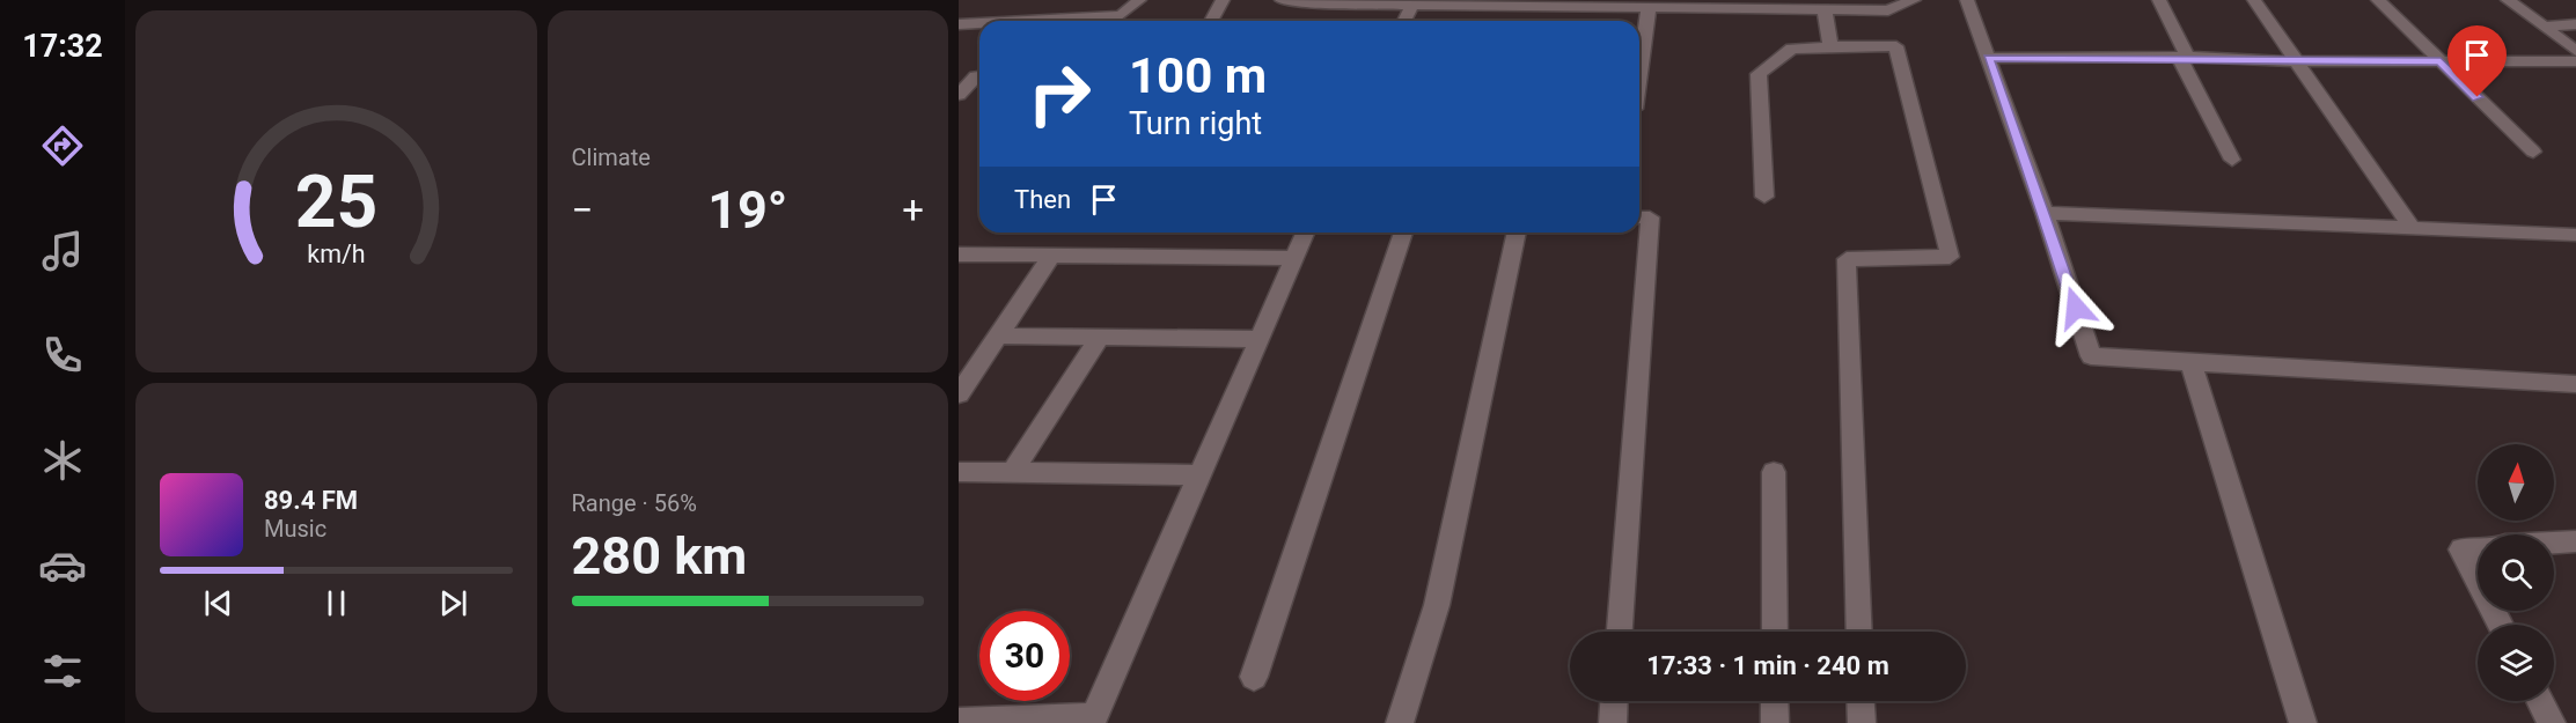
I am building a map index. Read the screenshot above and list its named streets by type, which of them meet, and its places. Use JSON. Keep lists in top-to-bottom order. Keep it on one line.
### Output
{"north":"top","page":{"tabs":"17:32","tile":["Climate",["Range · 56%","280 km"]],"turn":["100 m","Turn right"],"then":"Then","heat":["−","19°","+"],"song":["89.4 FM","Music"],"limit":"30","trip":"17:33 · 1 min · 240 m","gauge":["25","km/h"]}}
